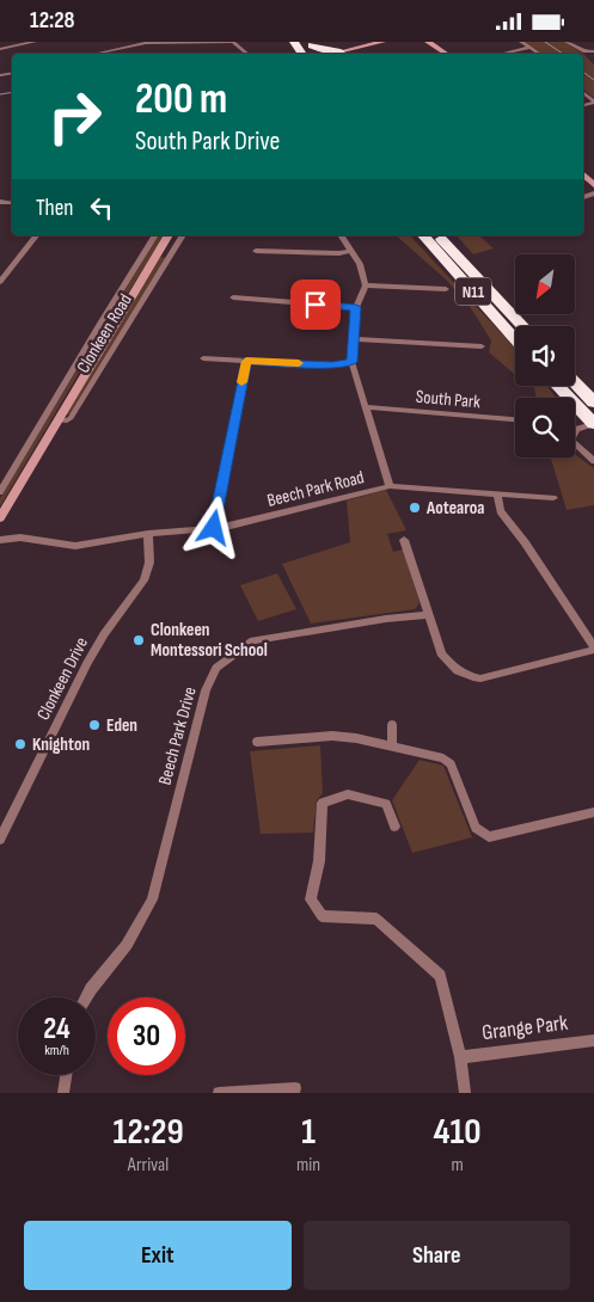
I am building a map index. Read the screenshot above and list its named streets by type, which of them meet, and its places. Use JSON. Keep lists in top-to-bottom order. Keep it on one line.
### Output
{"streets":{"highway":["N11"],"main road":["Clonkeen Road"],"street":["South Park","Beech Park Road","Clonkeen Drive","Beech Park Drive","Grange Park"]},"crossings":[["Beech Park Road","Clonkeen Drive"]],"places":["Aotearoa","Clonkeen Montessori School","Eden","Knighton"],"north":"bottom left","page":{"status":"12:28","turn":["200 m","South Park Drive"],"then":"Then","speed":"24 km/h","limit":"30","eta":["12:29","Arrival","1","min","410","m"],"buttons":["Exit","Share"]}}
